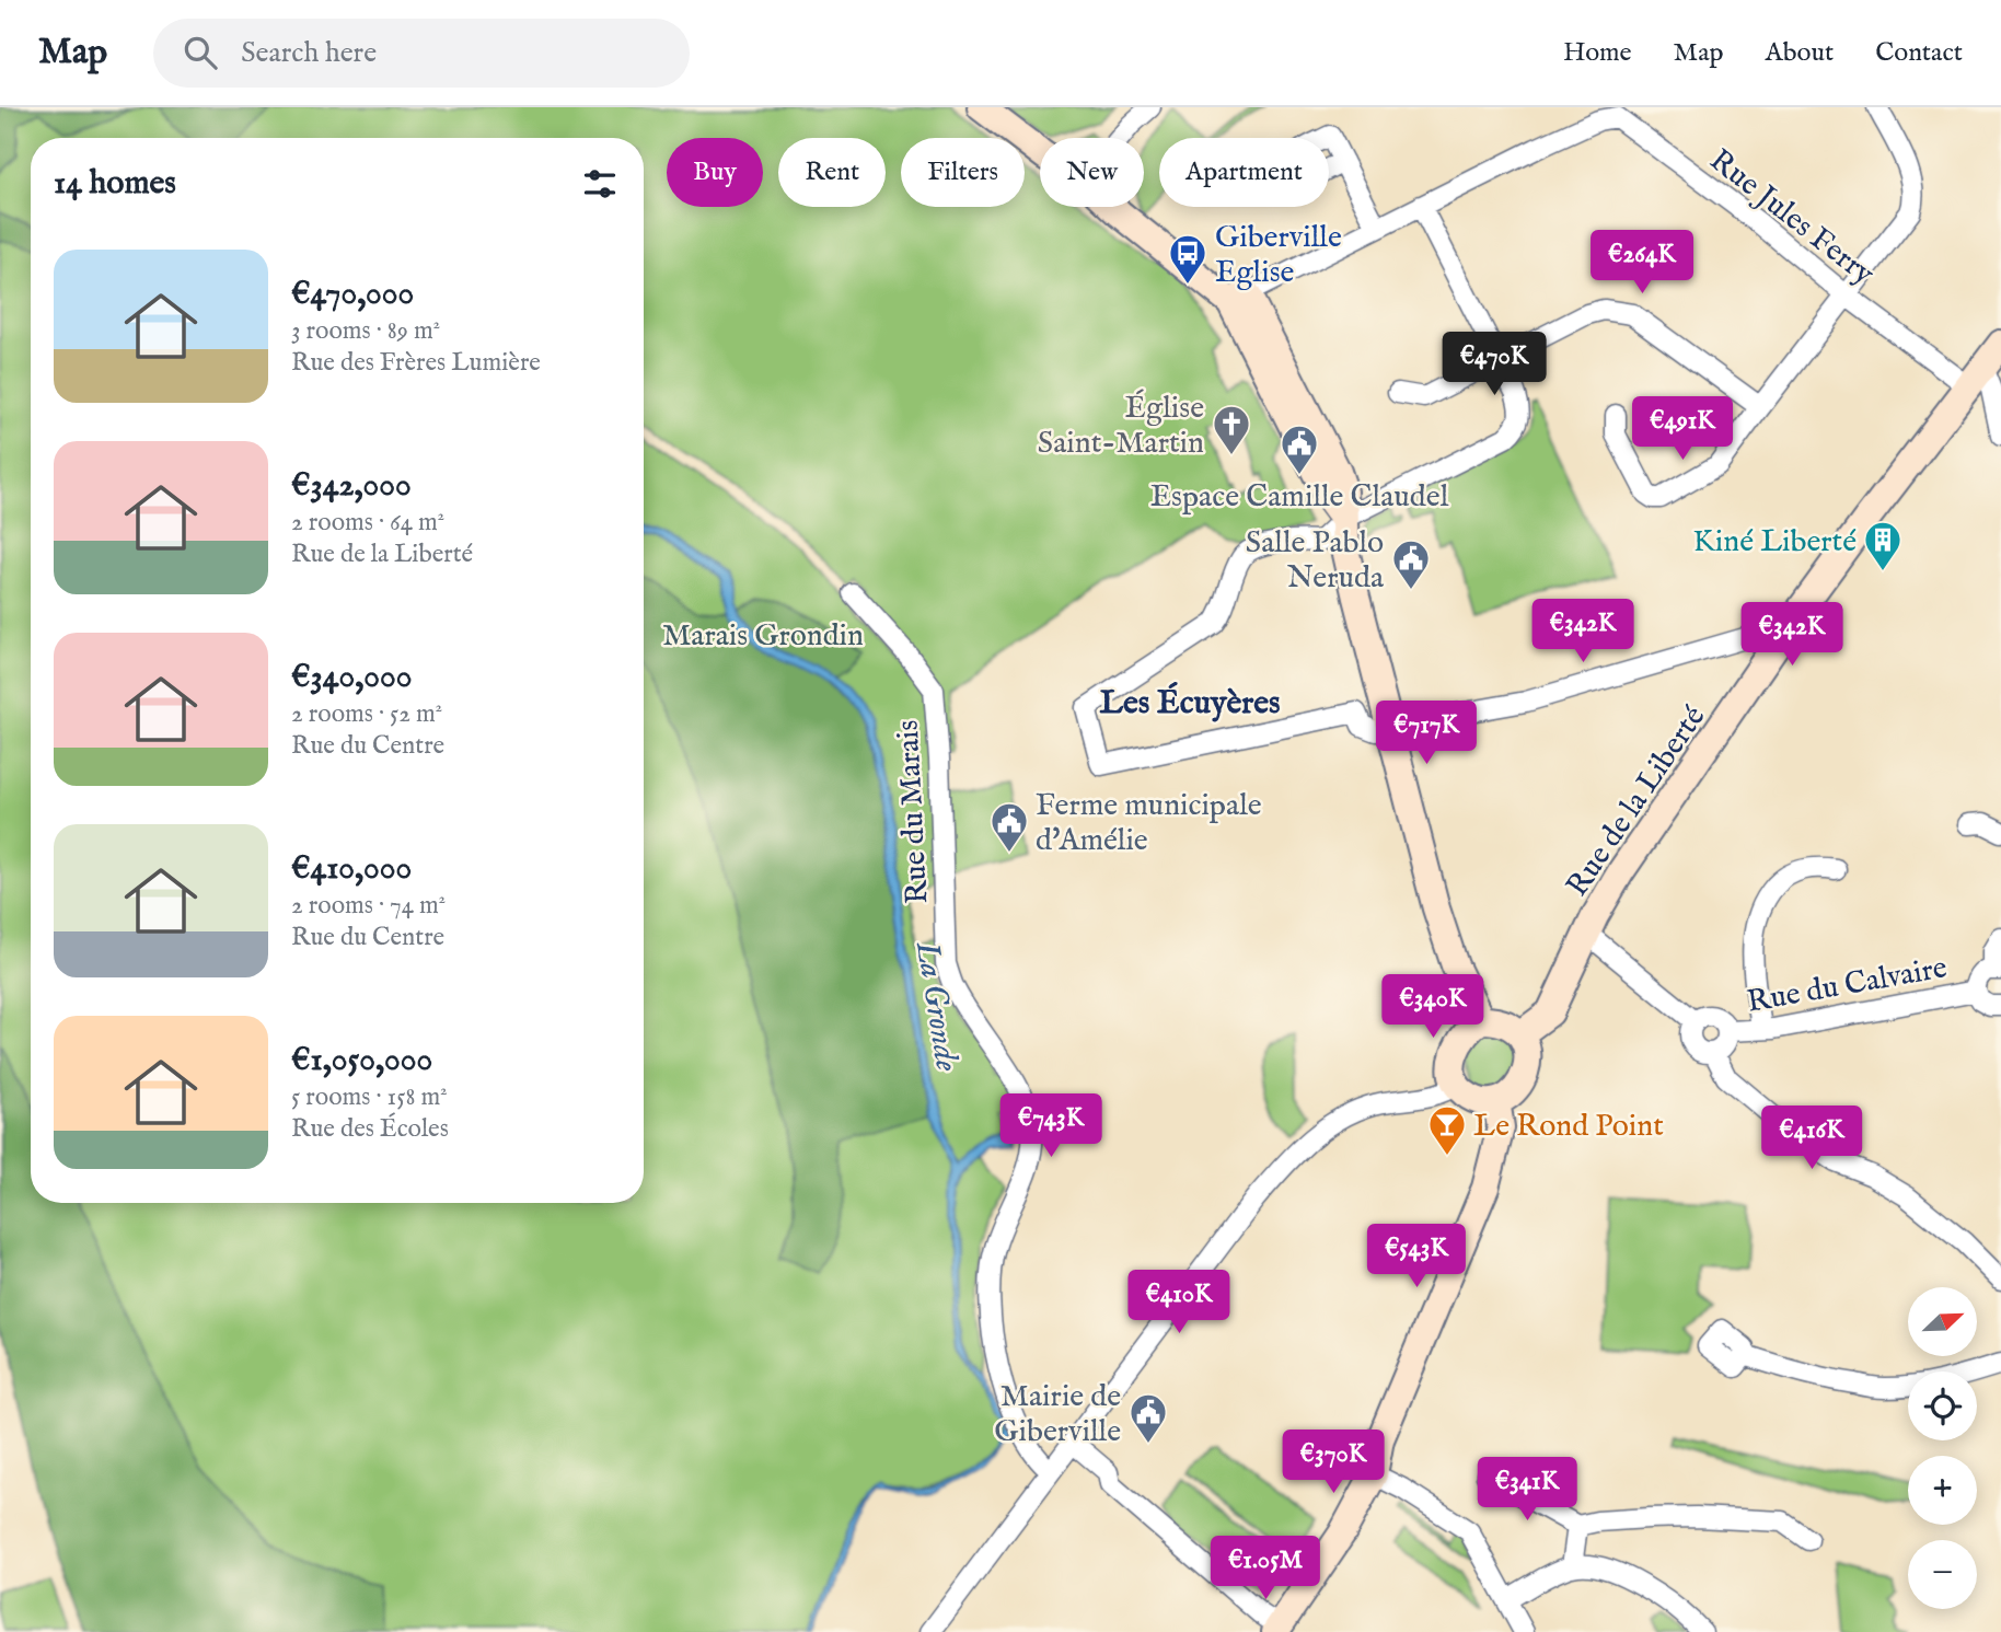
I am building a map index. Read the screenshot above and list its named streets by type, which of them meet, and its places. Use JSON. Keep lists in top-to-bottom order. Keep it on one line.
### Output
{"streets":{"street":["Rue Jules Ferry","Rue de la Liberté","Rue du Marais","Rue du Calvaire"]},"crossings":[["Rue Jules Ferry","Rue de la Liberté"],["Rue de la Liberté","Rue du Calvaire"]],"districts":["Les Écuyères"],"water":["La Gronde"],"parks":["Marais Grondin"],"places":{"bus stop":["Giberville Eglise"],"church":["Église Saint-Martin"],"public building":["Espace Camille Claudel","Salle Pablo Neruda","Ferme municipale d'Amélie","Mairie de Giberville"],"building":["Kiné Liberté"],"bar":["Le Rond Point"]},"north":"top right","page":{"header":"Map","search":"Search here","nav":["Home","Map","About","Contact"],"chip":["Buy","Rent","Filters","New","Apartment"],"heading":"14 homes","price":["€264K","€470K","€491K","€342K","€342K","€717K","€340K","€743K","€416K","€543K","€410K","€370K","€341K","€1.05M"],"list":[{"name":"€470,000","note":"3 rooms · 89 m² · Rue des Frères Lumière"},{"name":"€342,000","note":"2 rooms · 64 m² · Rue de la Liberté"},{"name":"€340,000","note":"2 rooms · 52 m² · Rue du Centre"},{"name":"€410,000","note":"2 rooms · 74 m² · Rue du Centre"},{"name":"€1,050,000","note":"5 rooms · 158 m² · Rue des Écoles"}],"map_buttons":["+","−"]}}
